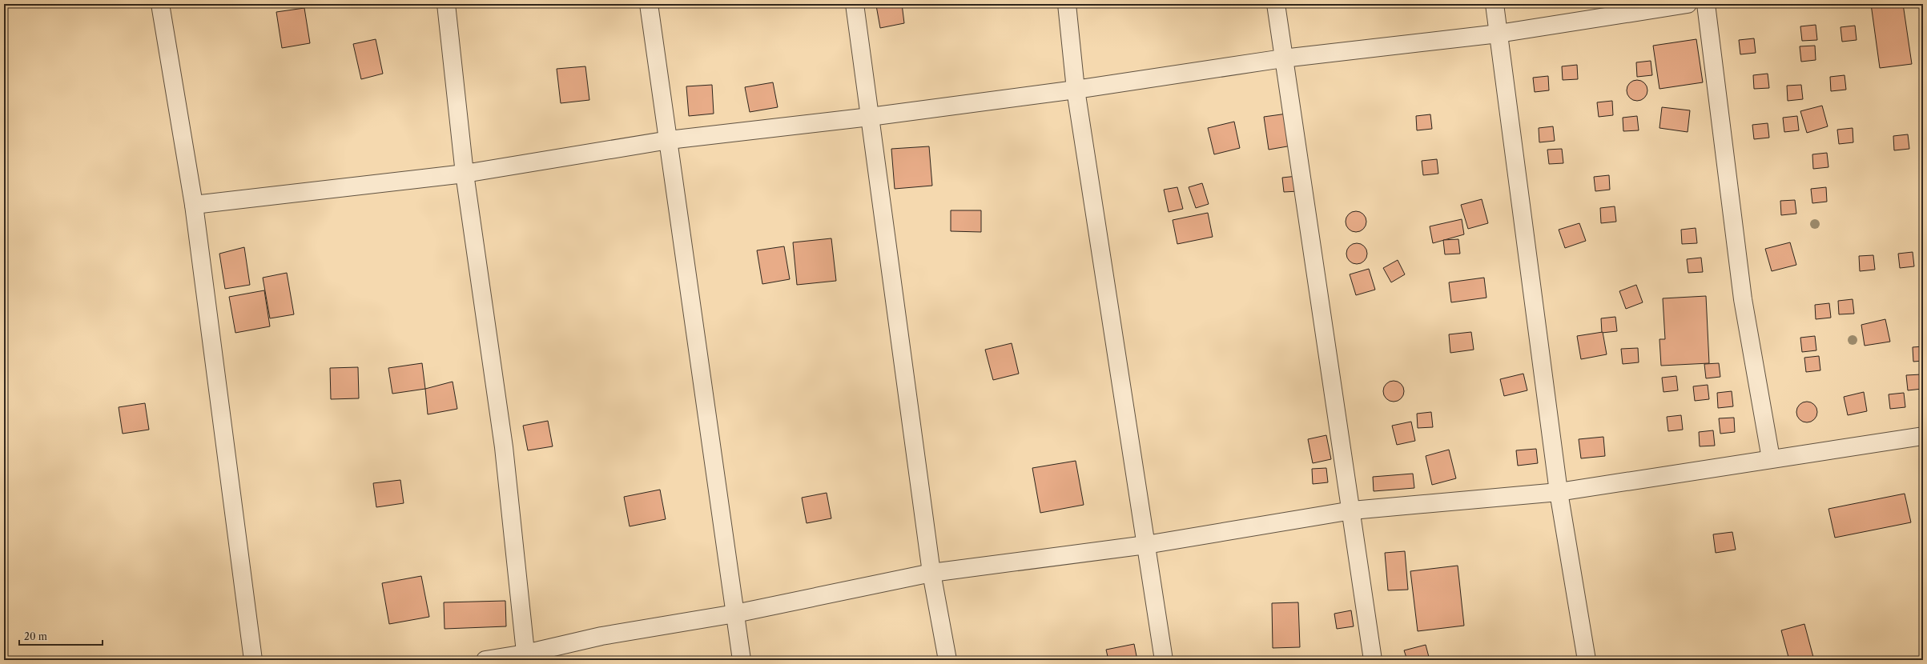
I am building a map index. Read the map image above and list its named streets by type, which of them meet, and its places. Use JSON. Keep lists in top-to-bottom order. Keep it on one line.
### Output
{"scale_bar":"20 m"}
